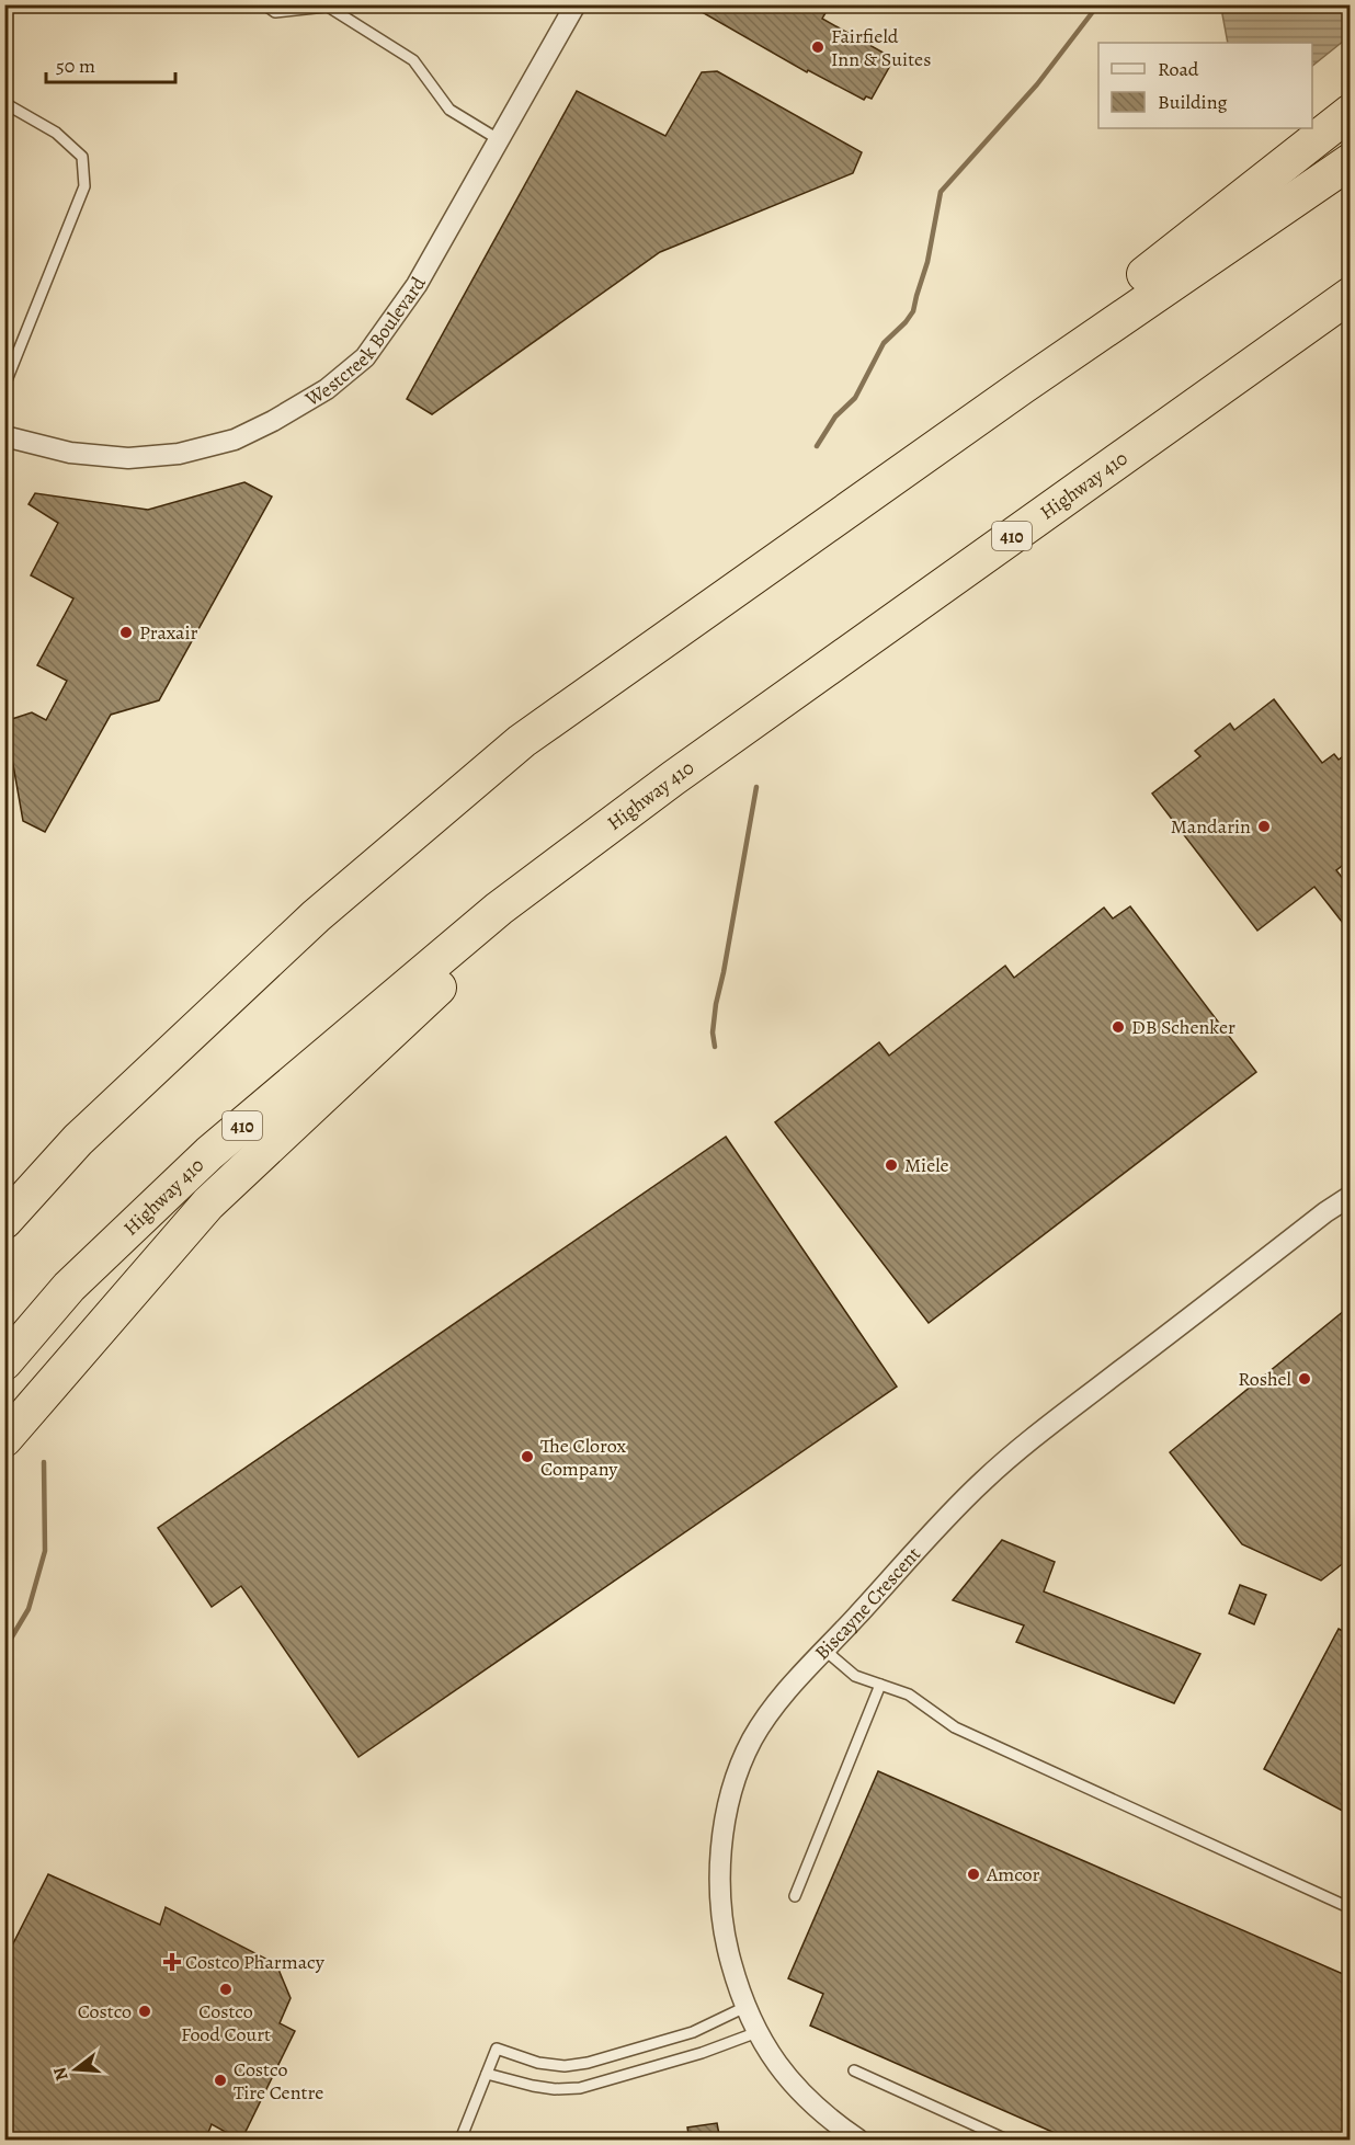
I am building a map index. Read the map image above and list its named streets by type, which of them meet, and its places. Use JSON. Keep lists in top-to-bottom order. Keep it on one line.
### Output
{"streets":{"highway":["Highway 410","410"],"street":["Westcreek Boulevard","Biscayne Crescent"]},"places":{"other":["Fairfield Inn & Suites","Praxair","Mandarin","DB Schenker","Miele","Roshel","The Clorox Company","Amcor","Costco Food Court","Costco","Costco Tire Centre"],"health":["Costco Pharmacy"]},"legend":["Road","Building"],"scale_bar":"50 m","north":"left"}
